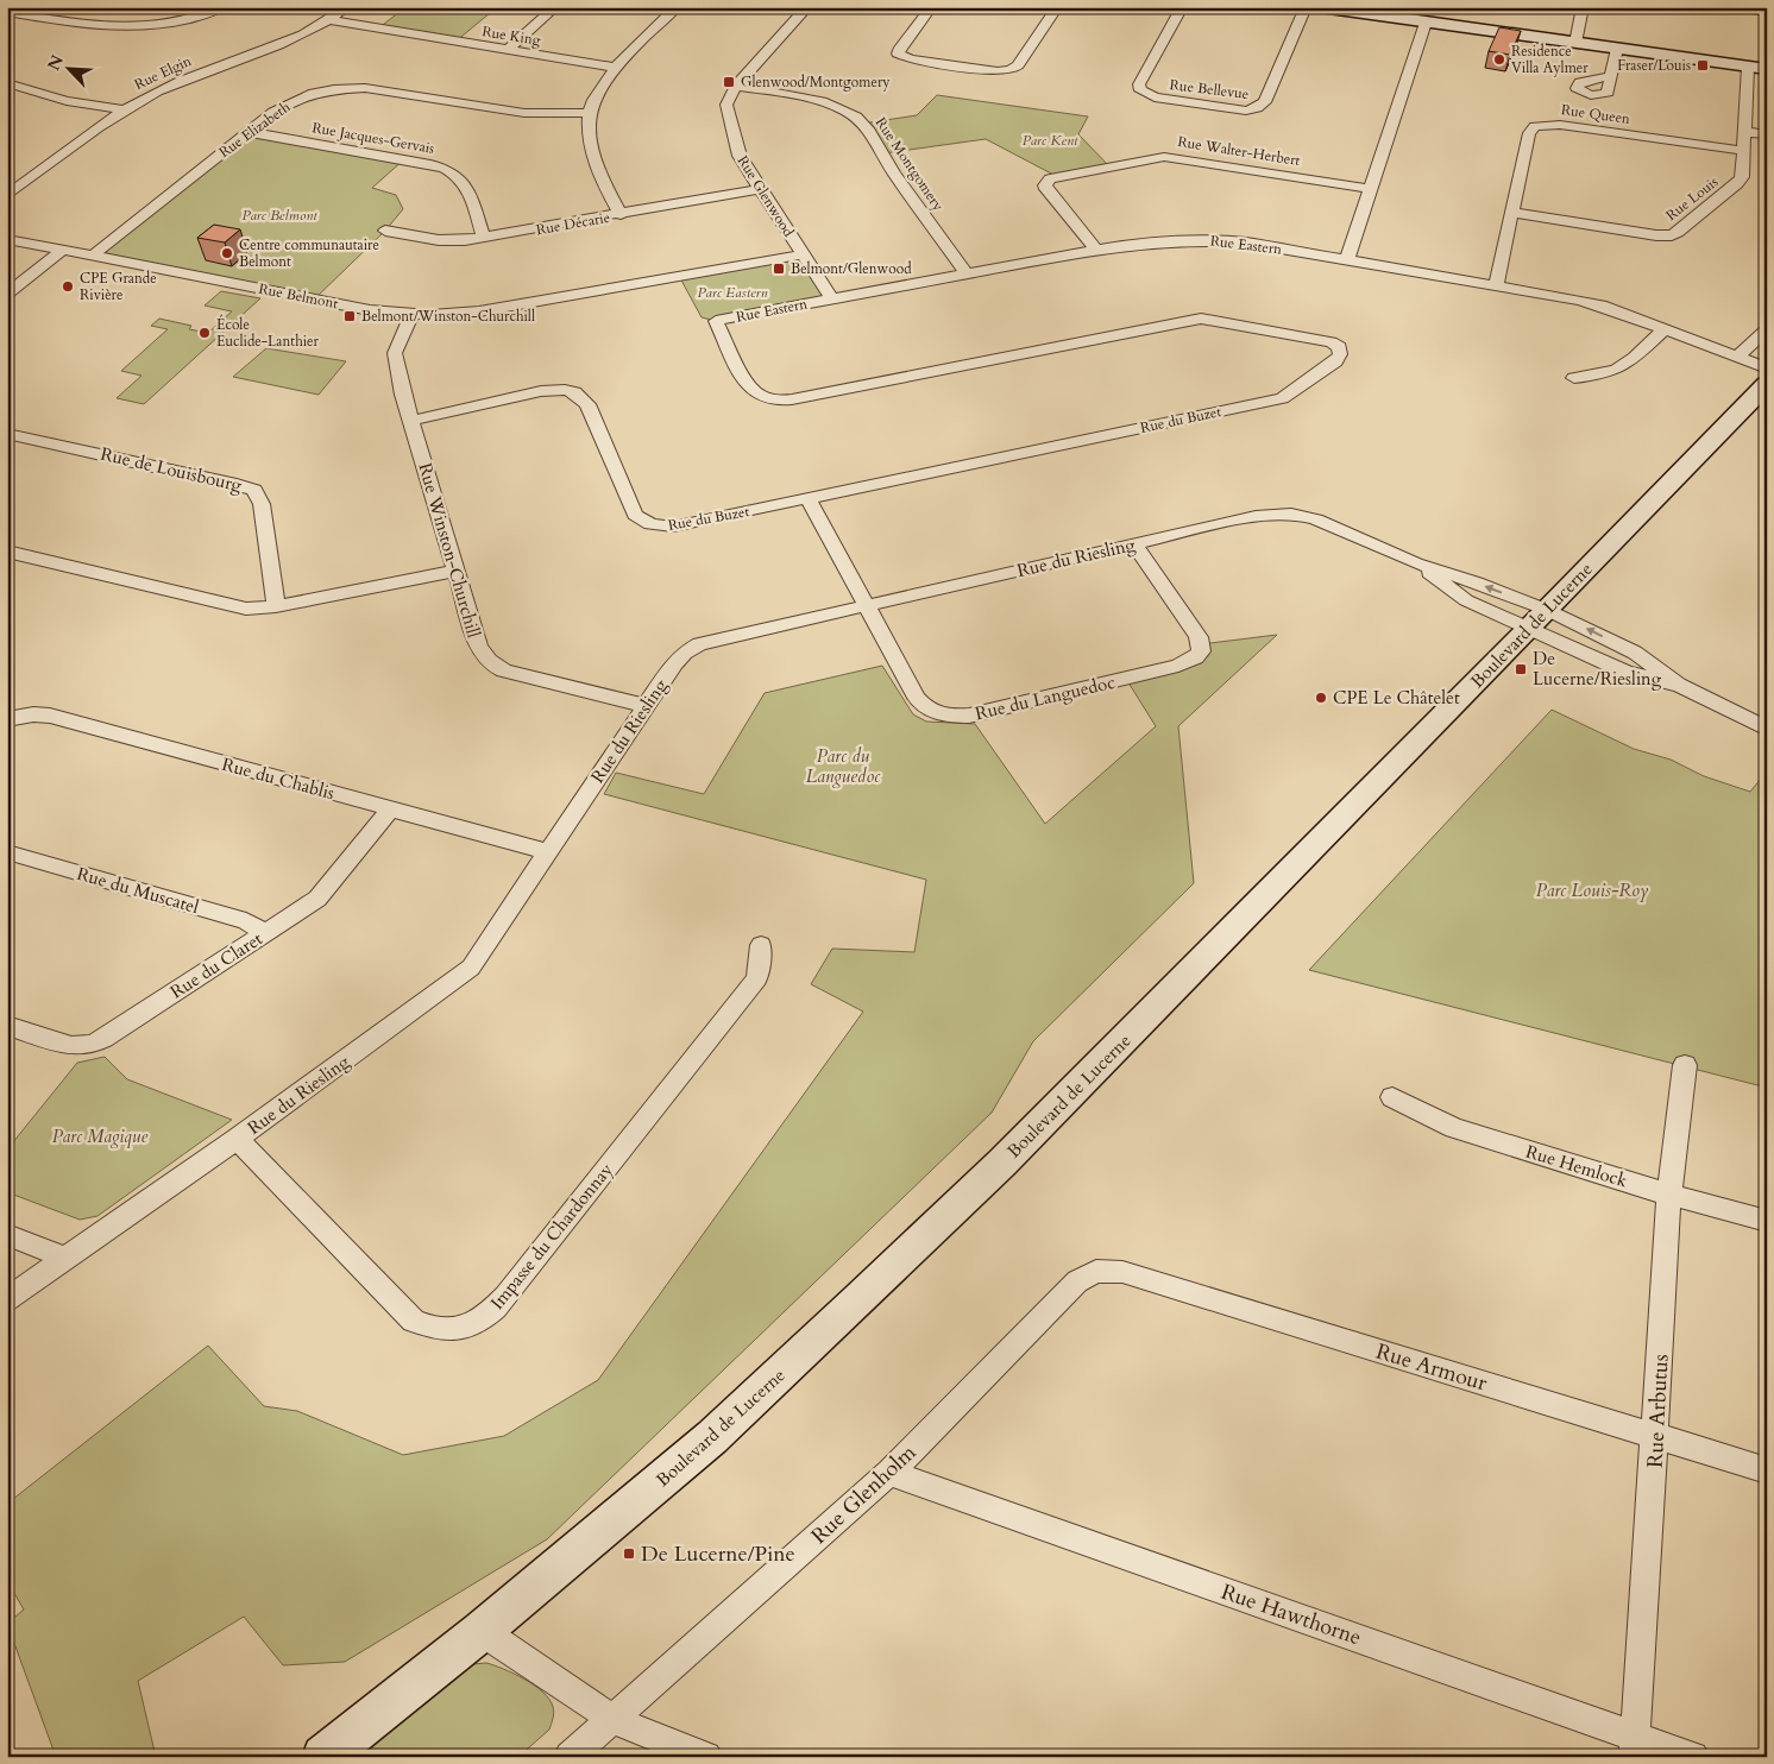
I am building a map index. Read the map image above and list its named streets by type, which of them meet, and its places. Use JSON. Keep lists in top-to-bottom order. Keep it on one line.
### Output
{"streets":{"main road":["Boulevard de Lucerne"],"street":["Rue King","Rue Elgin","Rue Bellevue","Rue Queen","Rue Elizabeth","Rue Jacques-Gervais","Rue Walter-Herbert","Rue Montgomery","Rue Glenwood","Rue Louis","Rue Décarie","Rue Eastern","Rue Belmont","Rue du Buzet","Rue de Louisbourg","Rue Winston-Churchill","Rue du Riesling","Rue du Languedoc","Rue du Chablis","Rue du Muscatel","Rue du Claret","Rue Hemlock","Impasse du Chardonnay","Rue Armour","Rue Arbutus","Rue Glenholm","Rue Hawthorne"]},"crossings":[["Rue King","Rue Elgin"],["Rue Queen","Rue Louis"],["Rue Queen","Rue Eastern"],["Rue Elizabeth","Rue Jacques-Gervais"],["Rue Elizabeth","Rue Belmont"],["Rue Jacques-Gervais","Rue Décarie"],["Rue Walter-Herbert","Rue Eastern"],["Rue Montgomery","Rue Glenwood"],["Rue Montgomery","Rue Eastern"],["Rue Glenwood","Rue Décarie"],["Rue Glenwood","Rue Eastern"],["Rue Glenwood","Rue Belmont"],["Rue Eastern","Rue du Buzet"],["Rue Belmont","Rue Winston-Churchill"],["Rue du Buzet","Rue Winston-Churchill"],["Rue du Buzet","Rue du Languedoc"],["Rue Winston-Churchill","Rue du Riesling"],["Rue du Riesling","Boulevard de Lucerne"],["Rue du Riesling","Rue du Languedoc"],["Rue du Riesling","Rue du Chablis"],["Rue du Riesling","Impasse du Chardonnay"],["Rue du Chablis","Rue du Claret"],["Rue du Muscatel","Rue du Claret"],["Rue Hemlock","Rue Arbutus"],["Rue Armour","Rue Arbutus"],["Rue Armour","Rue Glenholm"],["Rue Arbutus","Rue Hawthorne"],["Rue Glenholm","Rue Hawthorne"]],"parks":["Parc Kent","Parc Belmont","Parc Eastern","Parc du Languedoc","Parc Louis-Roy","Parc Magique"],"places":{"other":["Residence Villa Aylmer","Centre communautaire Belmont","CPE Grande Rivière","École Euclide-Lanthier","CPE Le Châtelet"],"transit":["Fraser/Louis","Glenwood/Montgomery","Belmont/Glenwood","Belmont/Winston-Churchill","De Lucerne/Riesling","De Lucerne/Pine"]},"north":"top left"}
